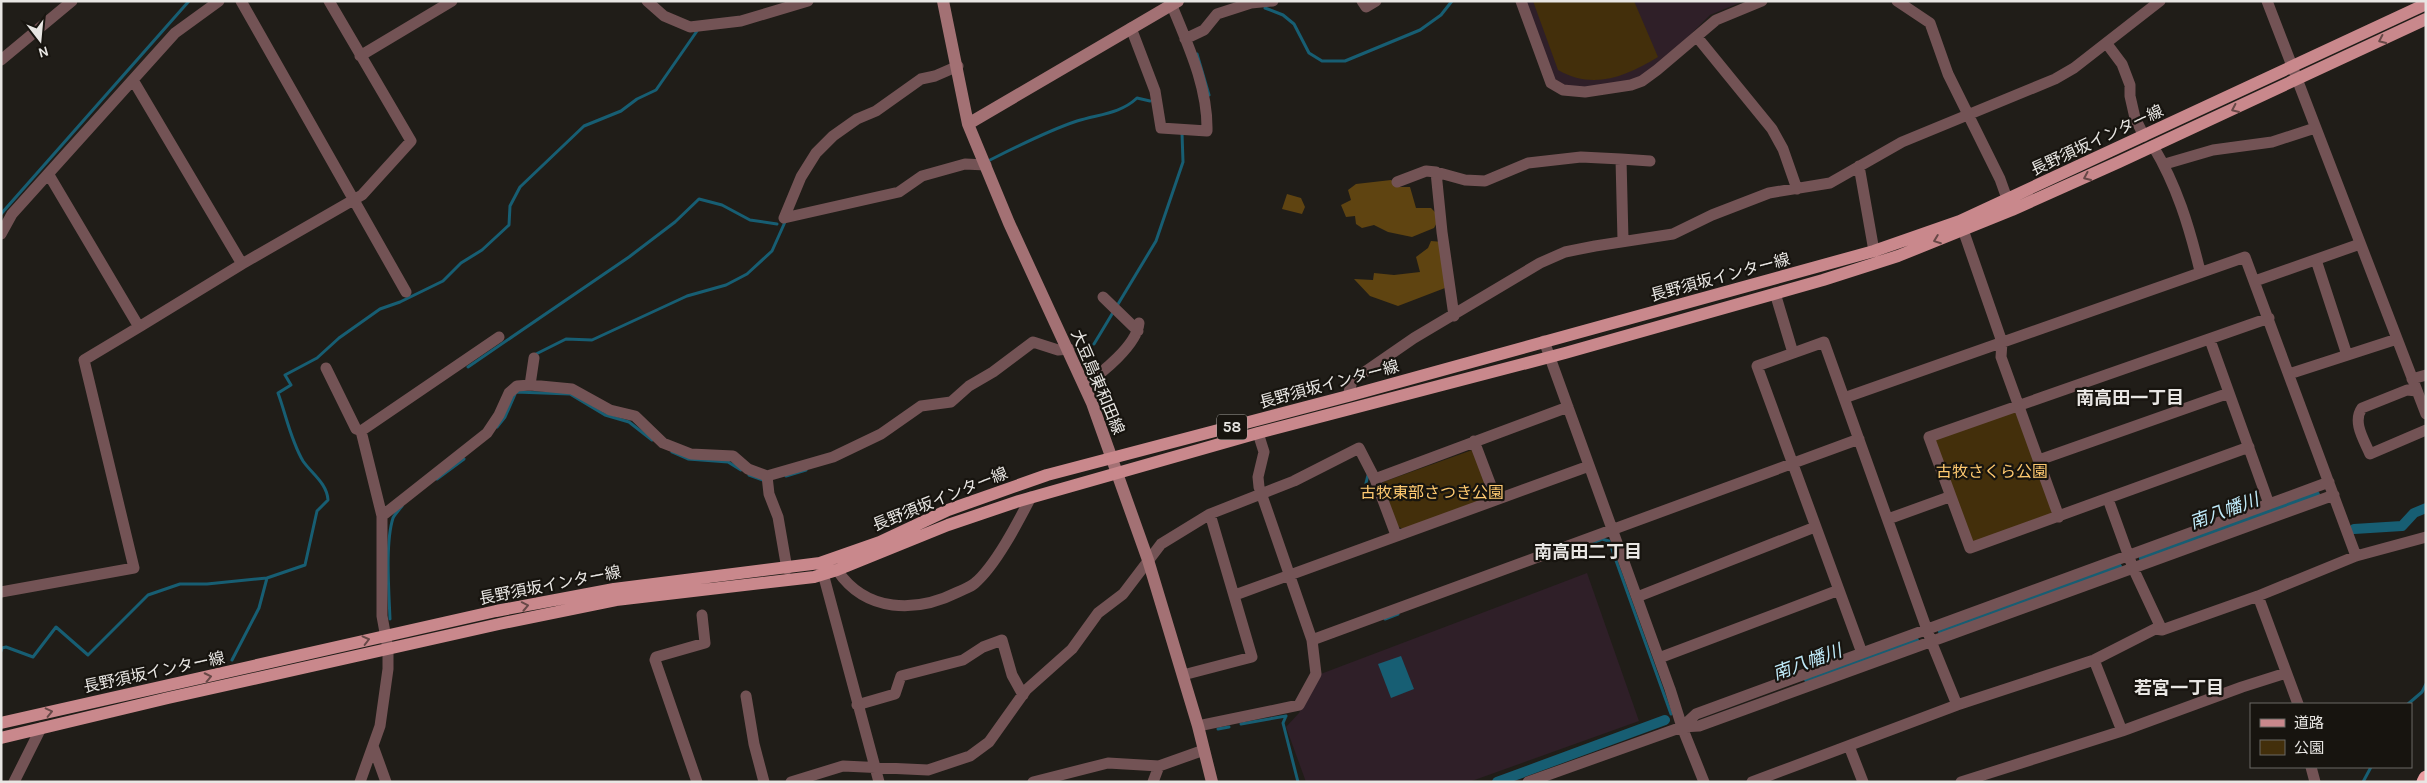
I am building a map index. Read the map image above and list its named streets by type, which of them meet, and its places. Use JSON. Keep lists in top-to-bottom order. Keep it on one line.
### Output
{"streets":{"main road":["長野須坂インター線","大豆島東和田線","58"]},"crossings":[["長野須坂インター線","大豆島東和田線"]],"districts":["南高田一丁目","南高田二丁目","若宮一丁目"],"water":["南八幡川"],"parks":["古牧さくら公園","古牧東部さつき公園"],"legend":["道路","公園"],"north":"bottom"}
